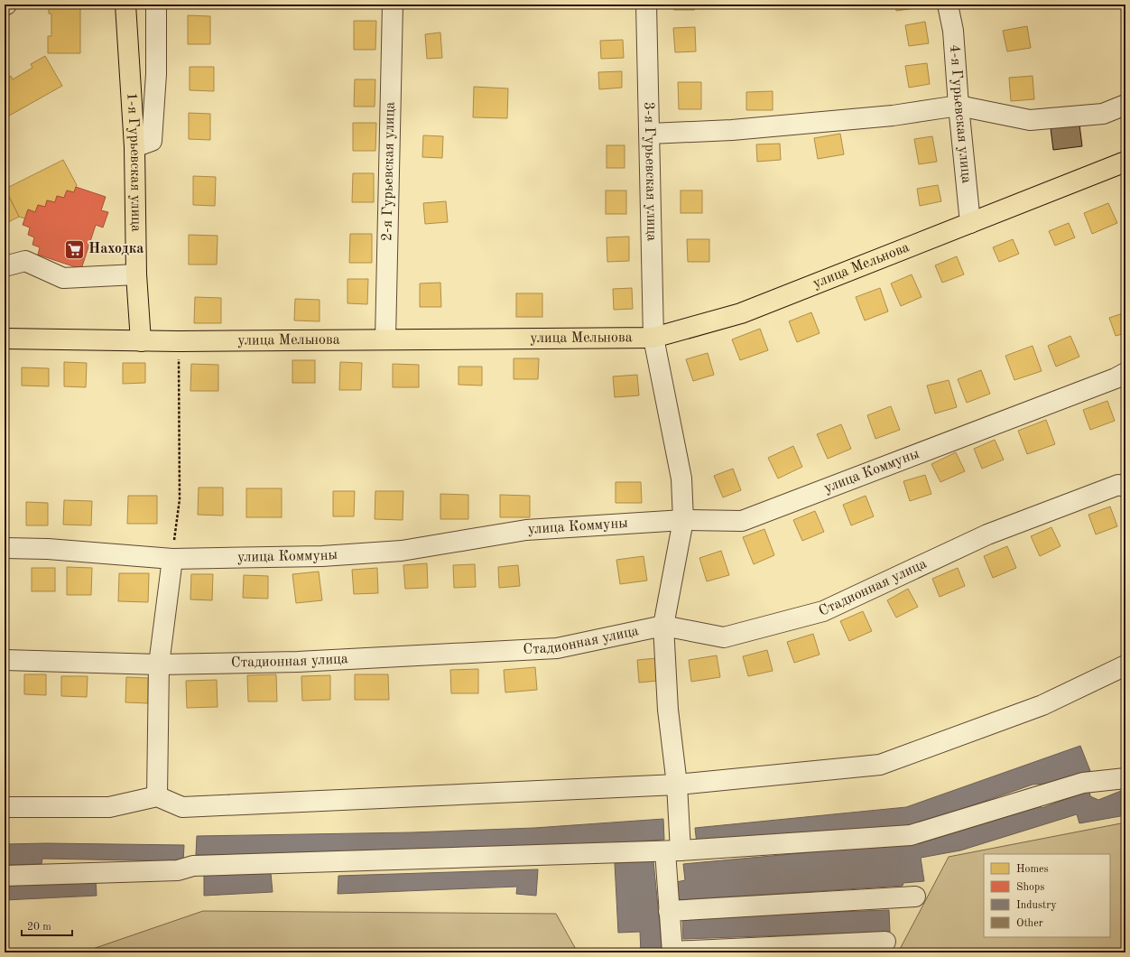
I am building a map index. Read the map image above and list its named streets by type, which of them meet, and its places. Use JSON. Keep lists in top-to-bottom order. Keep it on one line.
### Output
{"streets":{"main road":["1-я Гурьевская улица","улица Мельнова"],"street":["4-я Гурьевская улица","2-я Гурьевская улица","3-я Гурьевская улица","улица Коммуны","Стадионная улица"]},"crossings":[["4-я Гурьевская улица","улица Мельнова"],["1-я Гурьевская улица","улица Мельнова"],["2-я Гурьевская улица","улица Мельнова"],["3-я Гурьевская улица","улица Мельнова"],["3-я Гурьевская улица","улица Коммуны"],["3-я Гурьевская улица","Стадионная улица"]],"places":{"supermarket":["Находка"]},"legend":["Homes","Shops","Industry","Other"],"scale_bar":"20 m"}
